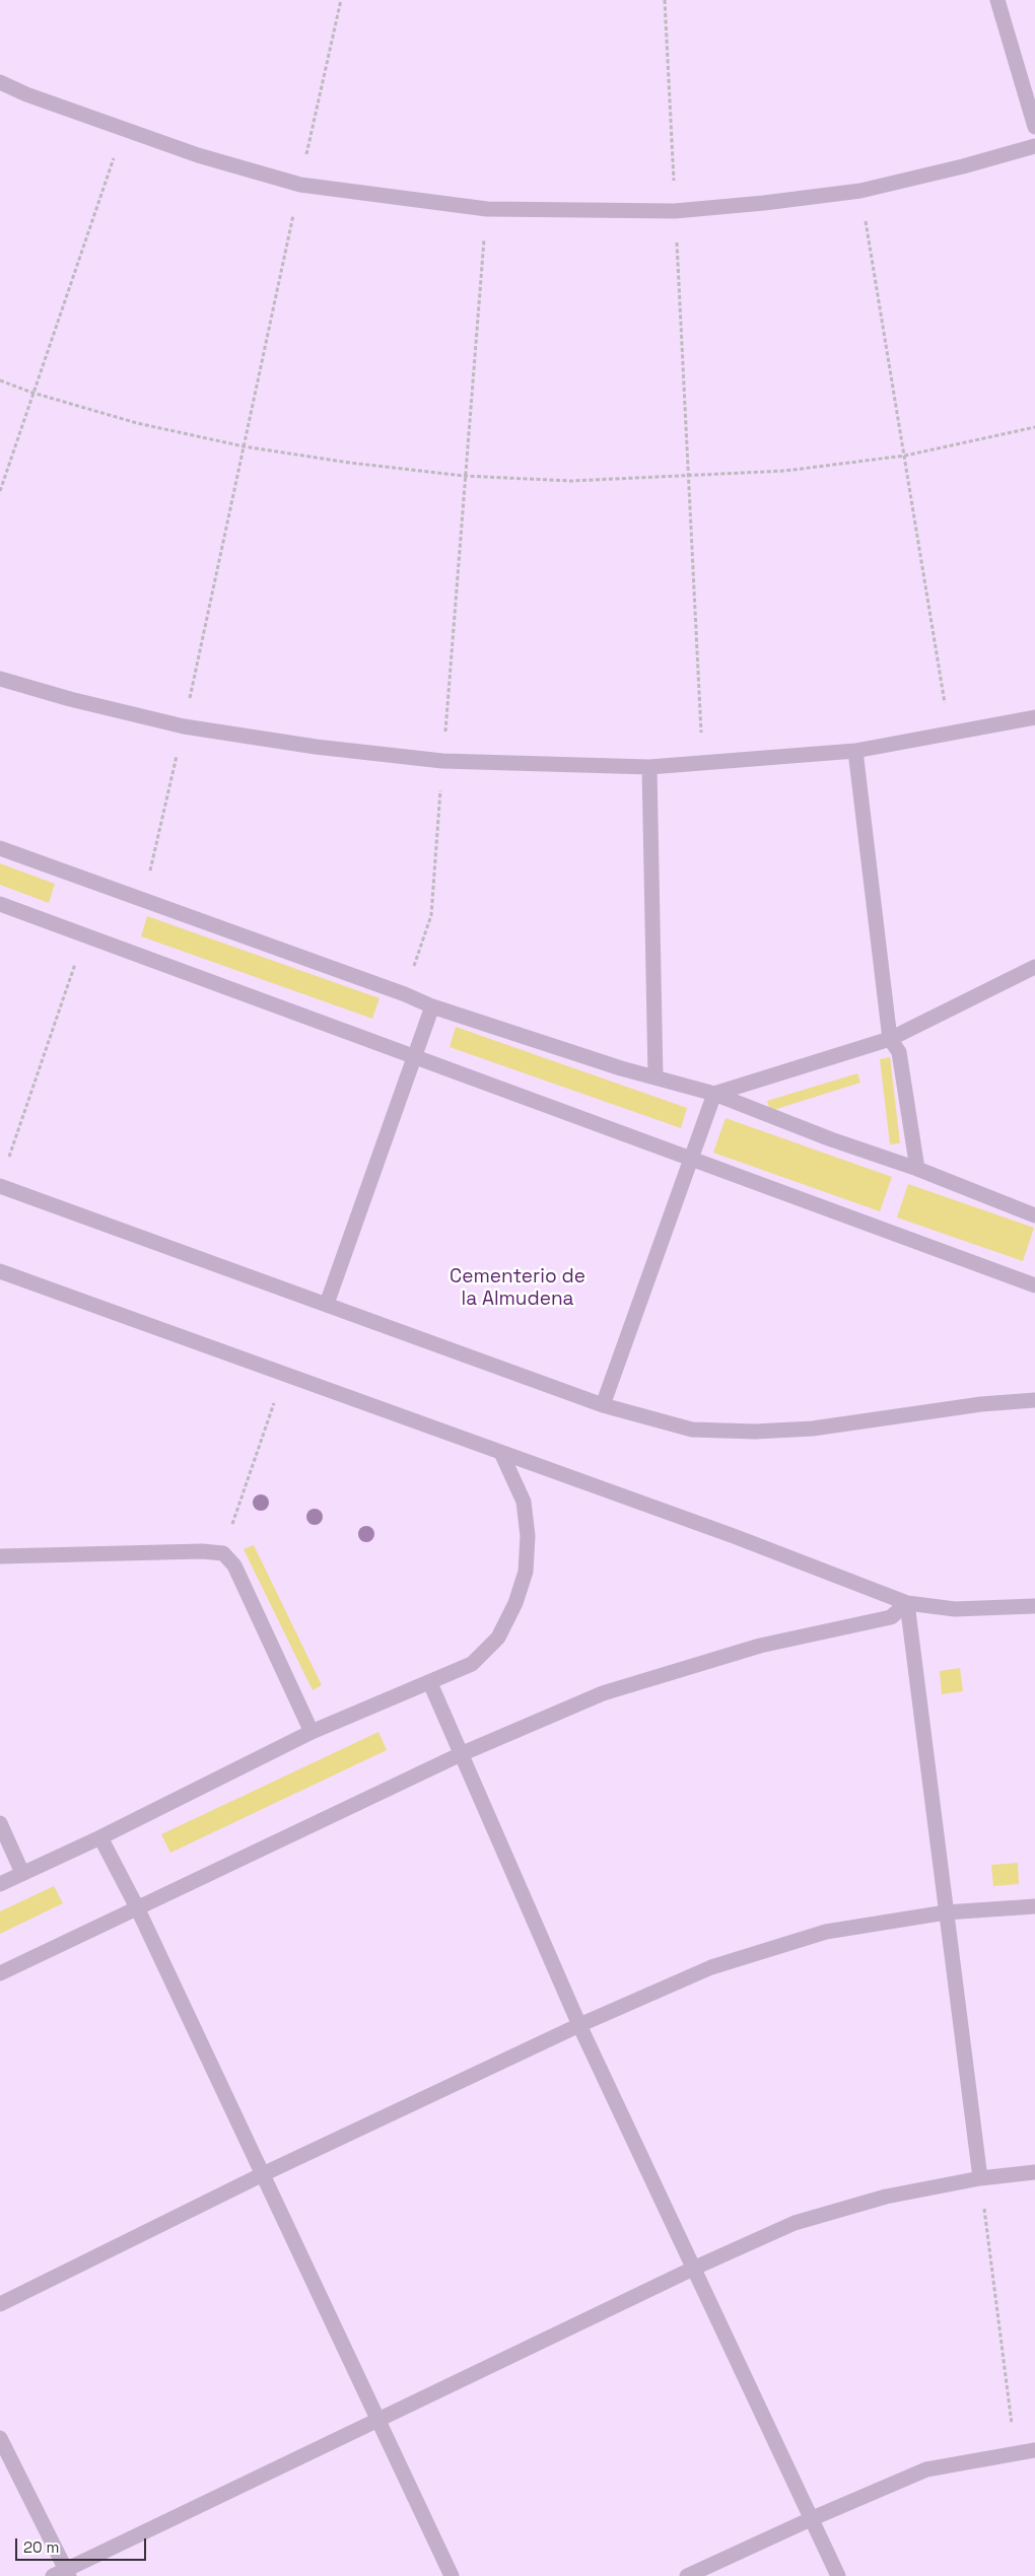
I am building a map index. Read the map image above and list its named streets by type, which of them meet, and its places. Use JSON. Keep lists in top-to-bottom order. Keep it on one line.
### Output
{"parks":["Cementerio de la Almudena"],"scale_bar":"20 m"}
